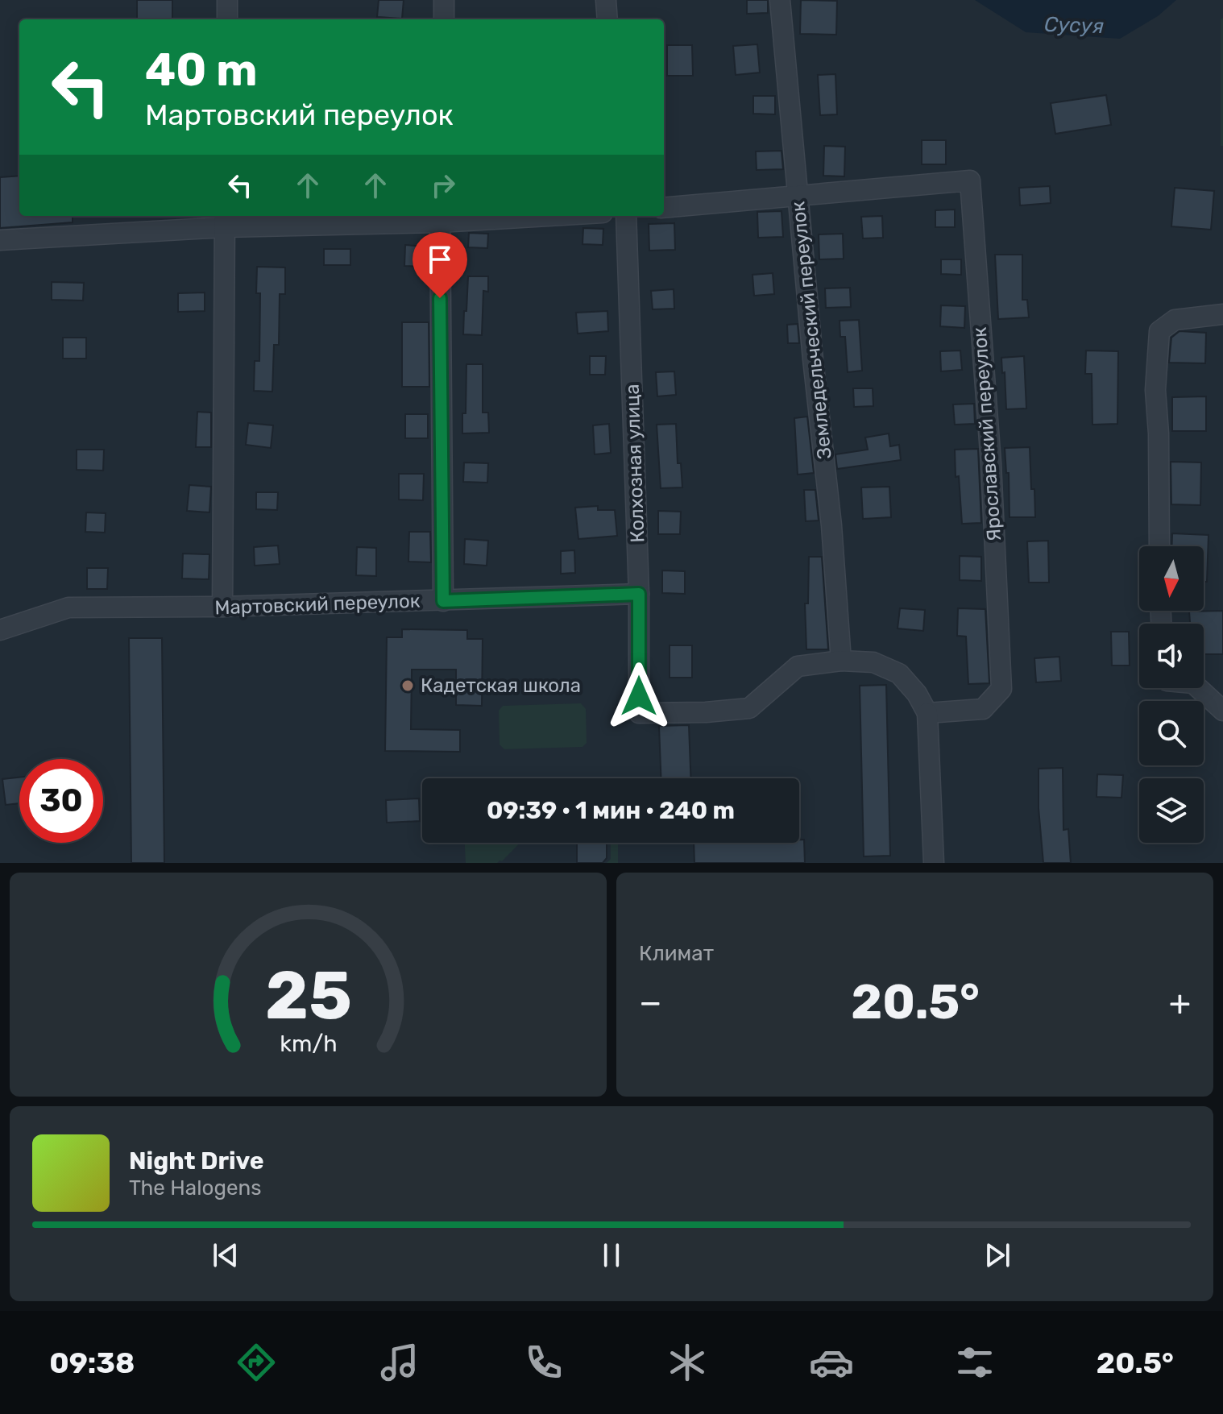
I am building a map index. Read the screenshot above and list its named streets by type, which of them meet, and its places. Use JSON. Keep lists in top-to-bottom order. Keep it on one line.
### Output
{"streets":{"street":["Земледельческий переулок","Ярославский переулок","Колхозная улица","Мартовский переулок"]},"crossings":[["Земледельческий переулок","Ярославский переулок"],["Земледельческий переулок","Колхозная улица"],["Колхозная улица","Мартовский переулок"]],"water":["Сусуя"],"places":["Кадетская школа"],"north":"bottom","page":{"turn":["40 m","Мартовский переулок"],"limit":"30","trip":"09:39 · 1 мин · 240 m","tile":"Климат","heat":["−","20.5°","+"],"song":["Night Drive","The Halogens"],"tabs":["09:38","20.5°"],"gauge":["25","km/h"]}}
